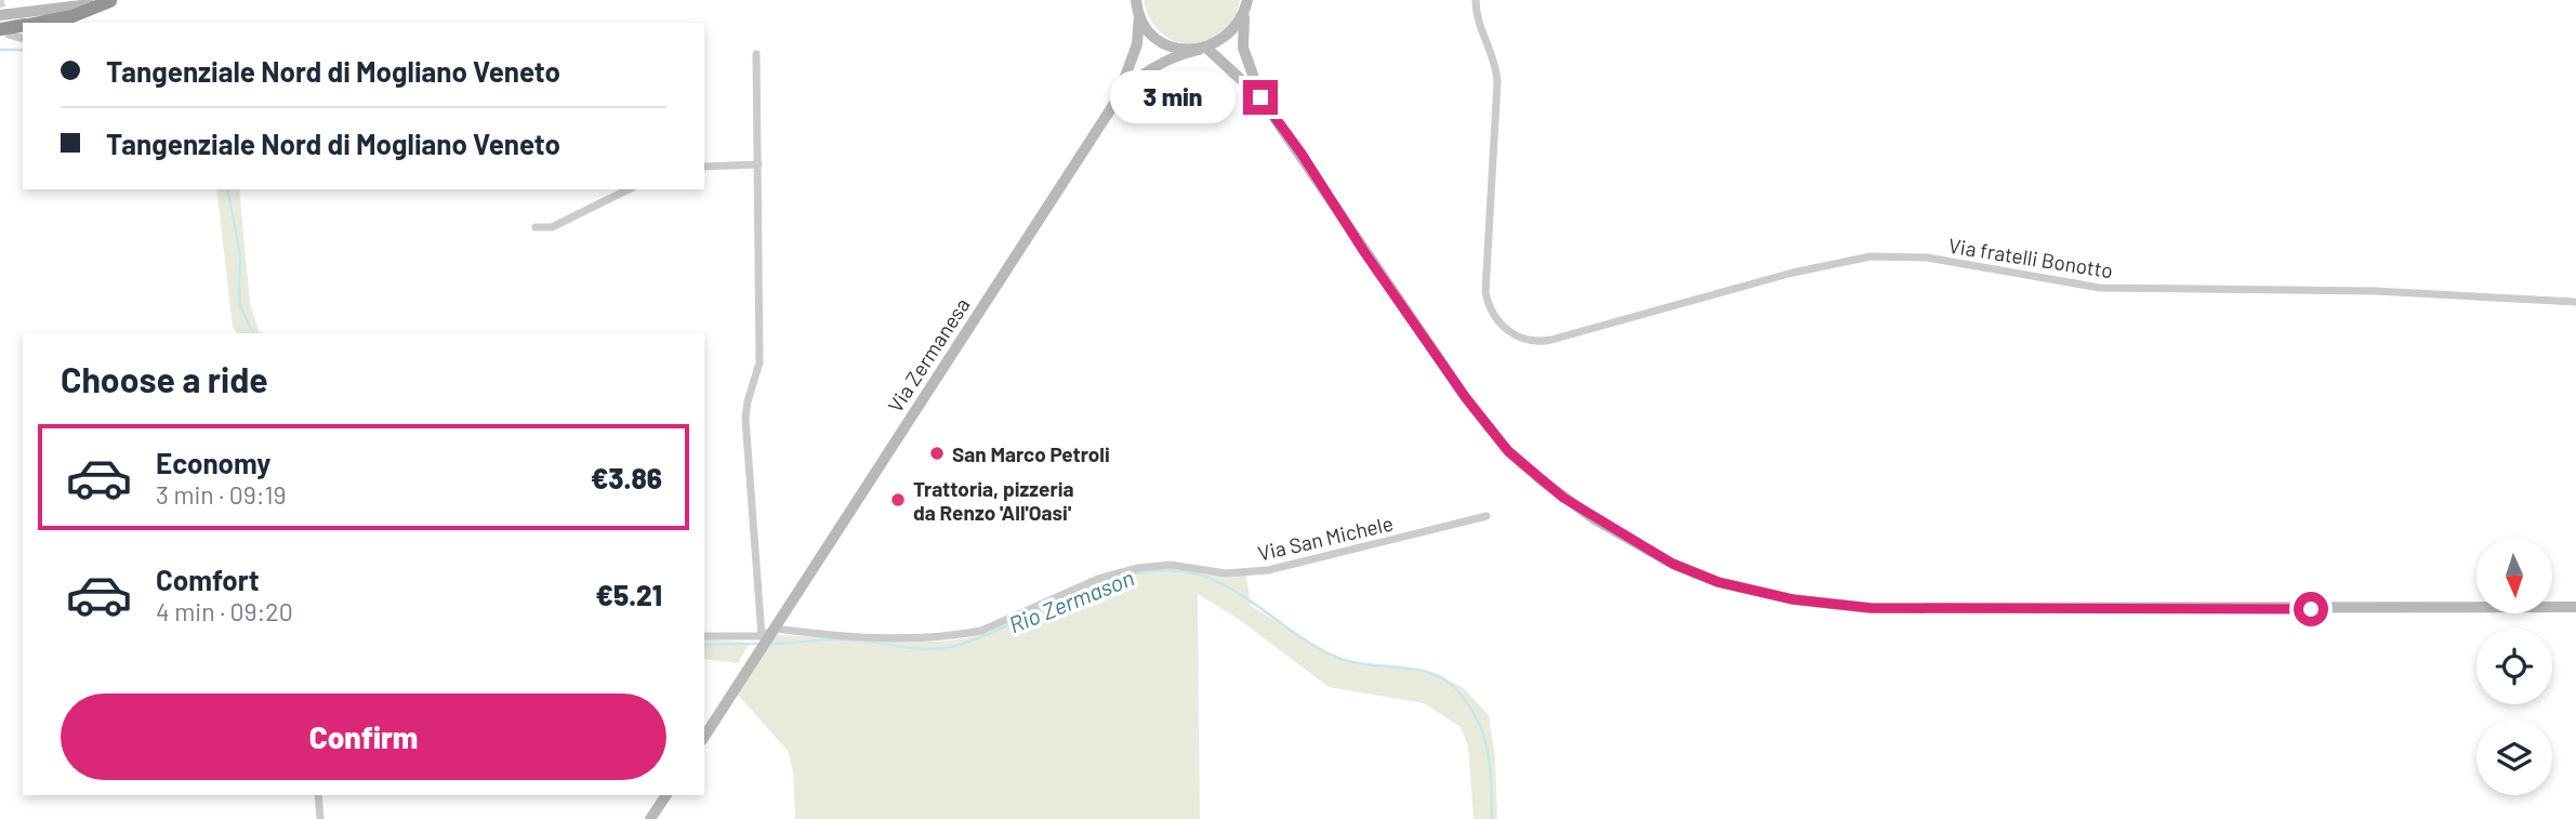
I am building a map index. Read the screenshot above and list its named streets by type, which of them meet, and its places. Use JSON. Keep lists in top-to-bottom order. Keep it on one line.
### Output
{"streets":{"main road":["Via Zermanesa"],"street":["Via fratelli Bonotto","Via San Michele"]},"crossings":[["Via Zermanesa","Via San Michele"]],"water":["Rio Zermason"],"places":["San Marco Petroli","Trattoria, pizzeria da Renzo 'All'Oasi'"],"north":"bottom","page":{"banner":["Tangenziale Nord di Mogliano Veneto","Tangenziale Nord di Mogliano Veneto"],"bubble":"3 min","heading":"Choose a ride","list":[{"name":"Economy","note":"3 min · 09:19","value":"€3.86"},{"name":"Comfort","note":"4 min · 09:20","value":"€5.21"}],"buttons":"Confirm"}}
